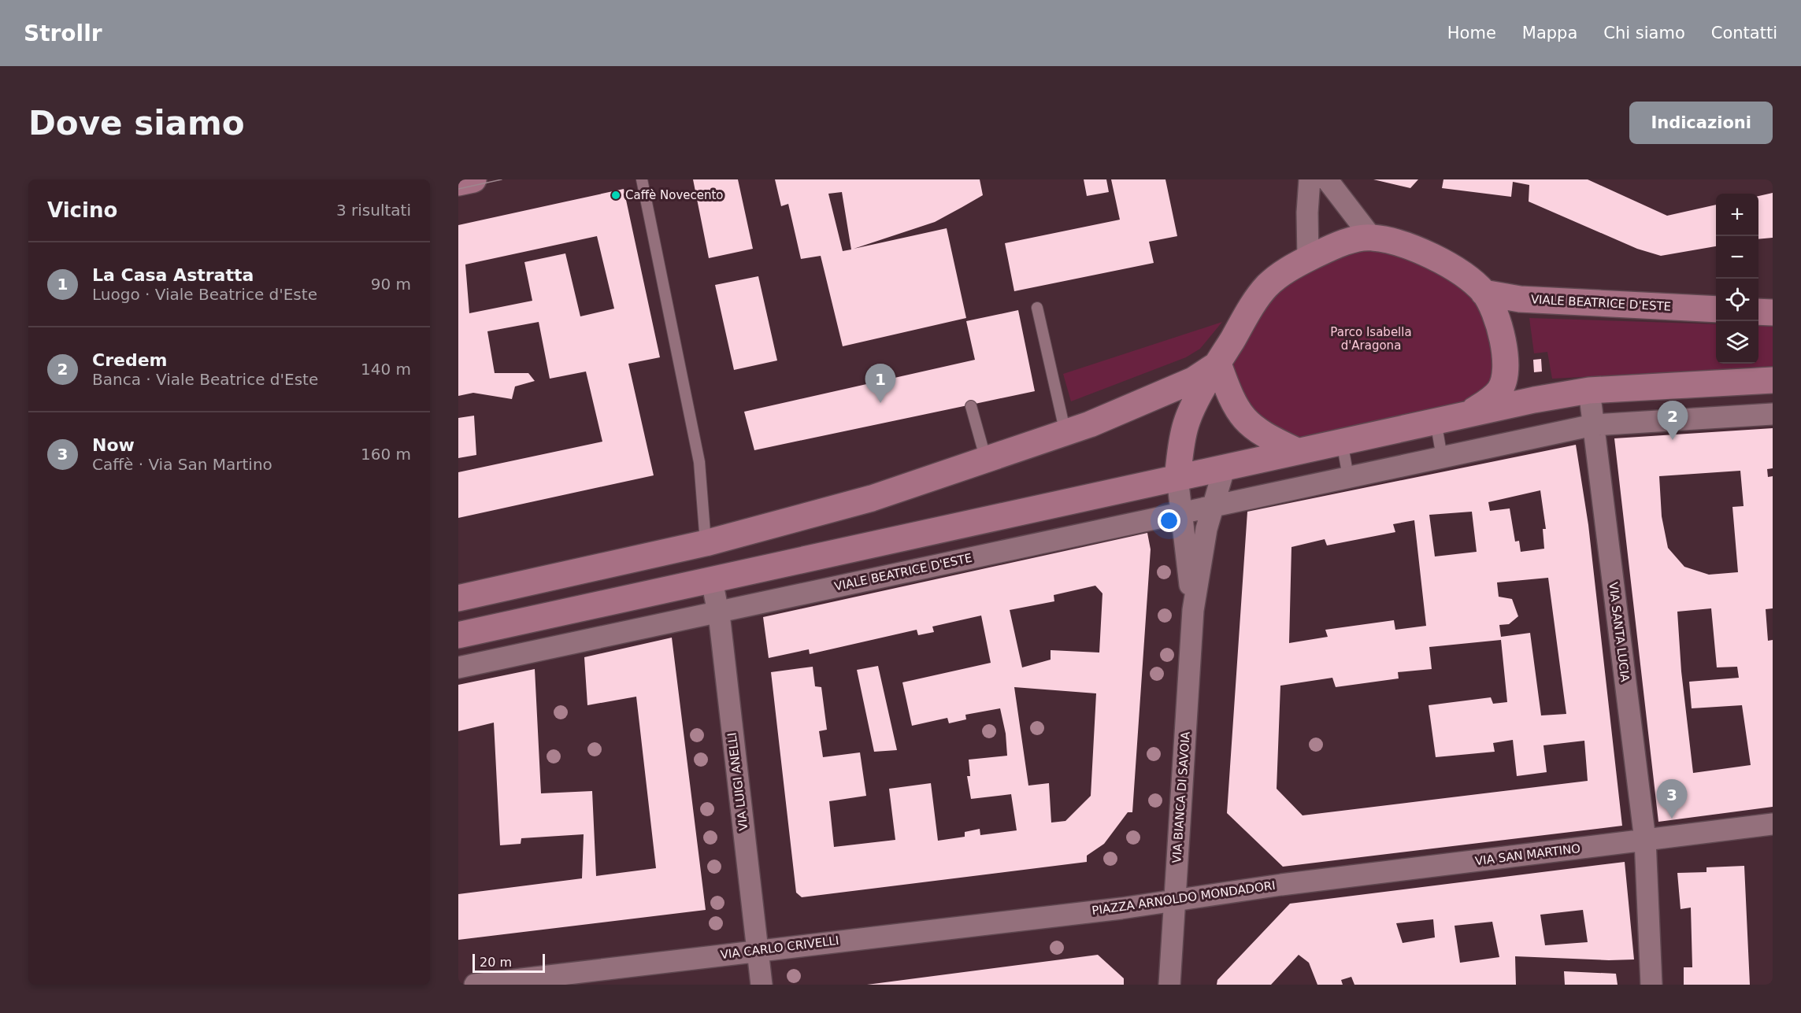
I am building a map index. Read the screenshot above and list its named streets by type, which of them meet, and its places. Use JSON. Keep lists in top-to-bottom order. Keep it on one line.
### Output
{"streets":{"main road":["VIALE BEATRICE D'ESTE"],"street":["VIA SANTA LUCIA","VIA LUIGI ANELLI","VIA BIANCA DI SAVOIA","VIA SAN MARTINO","PIAZZA ARNOLDO MONDADORI","VIA CARLO CRIVELLI"]},"crossings":[["VIALE BEATRICE D'ESTE","VIA SANTA LUCIA"],["VIALE BEATRICE D'ESTE","VIA LUIGI ANELLI"],["VIALE BEATRICE D'ESTE","VIA BIANCA DI SAVOIA"],["VIA SANTA LUCIA","VIA SAN MARTINO"],["VIA LUIGI ANELLI","VIA CARLO CRIVELLI"],["VIA BIANCA DI SAVOIA","PIAZZA ARNOLDO MONDADORI"],["VIA SAN MARTINO","PIAZZA ARNOLDO MONDADORI"],["PIAZZA ARNOLDO MONDADORI","VIA CARLO CRIVELLI"]],"parks":["Parco Isabella d'Aragona"],"places":["Caffè Novecento"],"scale_bar":"20 m","page":{"header":"Strollr","nav":["Home","Mappa","Chi siamo","Contatti"],"buttons":"Indicazioni","title":"Dove siamo","heading":["Vicino","3 risultati"],"map_buttons":["+","−"],"list":[{"mark":"1","name":"La Casa Astratta","note":"Luogo · Viale Beatrice d'Este","value":"90 m"},{"mark":"2","name":"Credem","note":"Banca · Viale Beatrice d'Este","value":"140 m"},{"mark":"3","name":"Now","note":"Caffè · Via San Martino","value":"160 m"}],"pins":["1","2","3"],"scale":"20 m"}}
